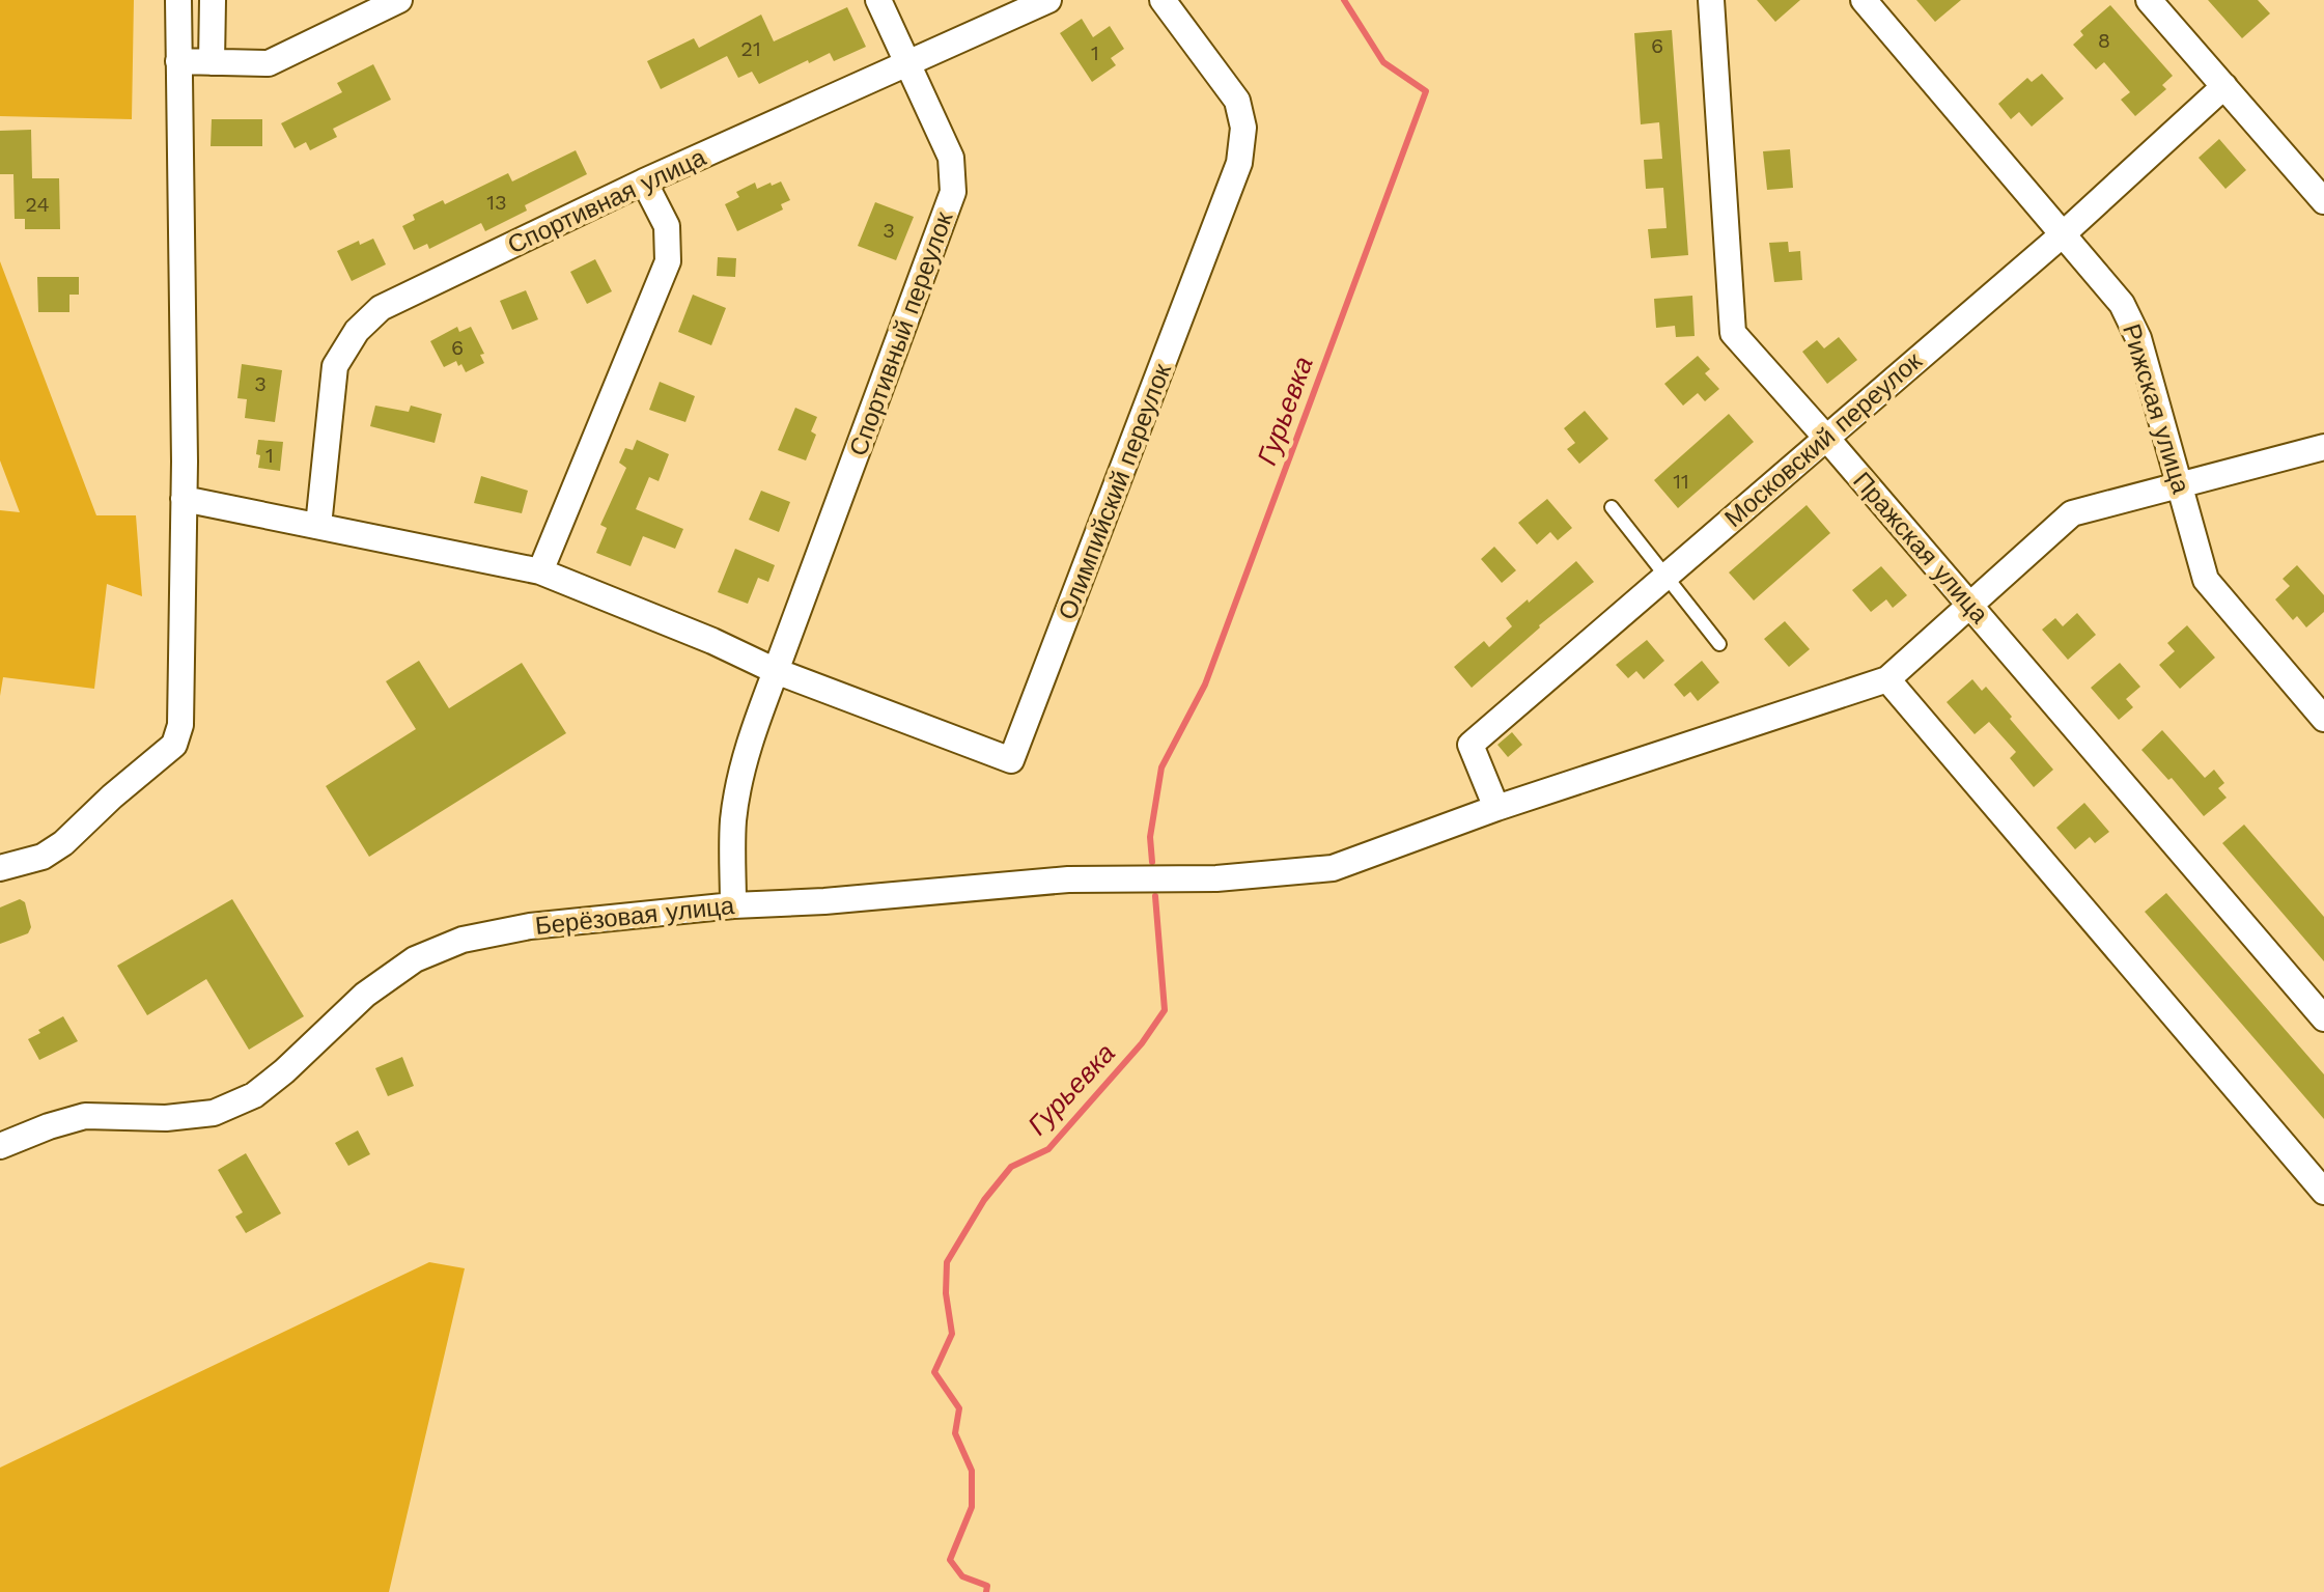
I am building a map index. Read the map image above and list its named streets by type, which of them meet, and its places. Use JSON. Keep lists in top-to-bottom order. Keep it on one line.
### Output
{"streets":{"street":["Спортивная улица","Спортивный переулок","Рижская улица","Московский переулок","Олимпийский переулок","Пражская улица","Берёзовая улица"]},"crossings":[["Спортивная улица","Спортивный переулок"],["Спортивный переулок","Олимпийский переулок"],["Спортивный переулок","Берёзовая улица"],["Рижская улица","Московский переулок"],["Московский переулок","Пражская улица"],["Московский переулок","Берёзовая улица"]],"water":["Гурьевка"],"house_numbers":["8","6","21","1","13","24","3","6","3","1","11"]}
